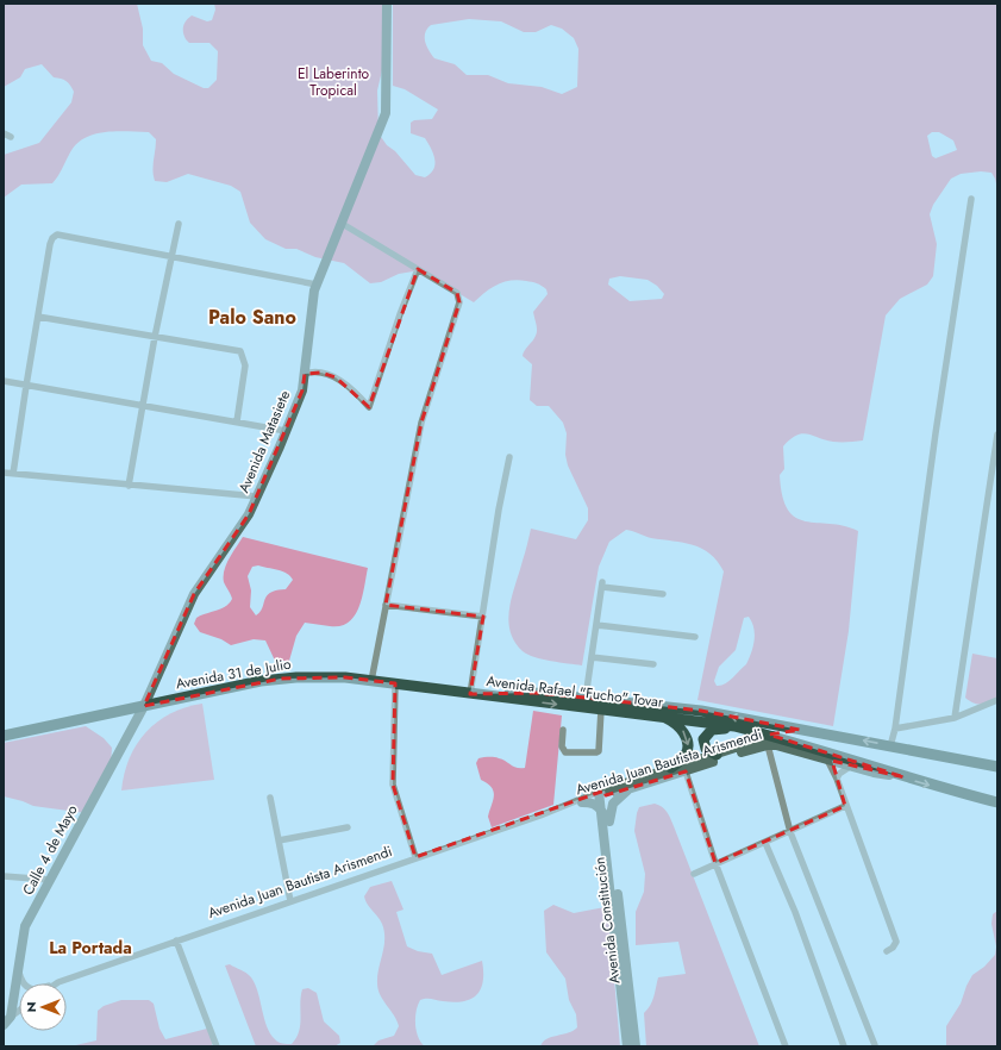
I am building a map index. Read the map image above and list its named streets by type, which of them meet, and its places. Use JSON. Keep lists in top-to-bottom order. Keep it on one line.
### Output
{"streets":{"main road":["Avenida 31 de Julio","Avenida Rafael \"Fucho\" Tovar"],"street":["Avenida Matasiete","Avenida Juan Bautista Arismendi","Calle 4 de Mayo","Avenida Constitución"]},"crossings":[["Avenida Matasiete","Avenida 31 de Julio"],["Avenida Matasiete","Calle 4 de Mayo"],["Avenida 31 de Julio","Avenida Rafael \"Fucho\" Tovar"],["Avenida 31 de Julio","Calle 4 de Mayo"],["Avenida Rafael \"Fucho\" Tovar","Avenida Juan Bautista Arismendi"],["Avenida Juan Bautista Arismendi","Calle 4 de Mayo"],["Avenida Juan Bautista Arismendi","Avenida Constitución"]],"districts":["Palo Sano","La Portada"],"parks":["El Laberinto Tropical"],"north":"left"}
